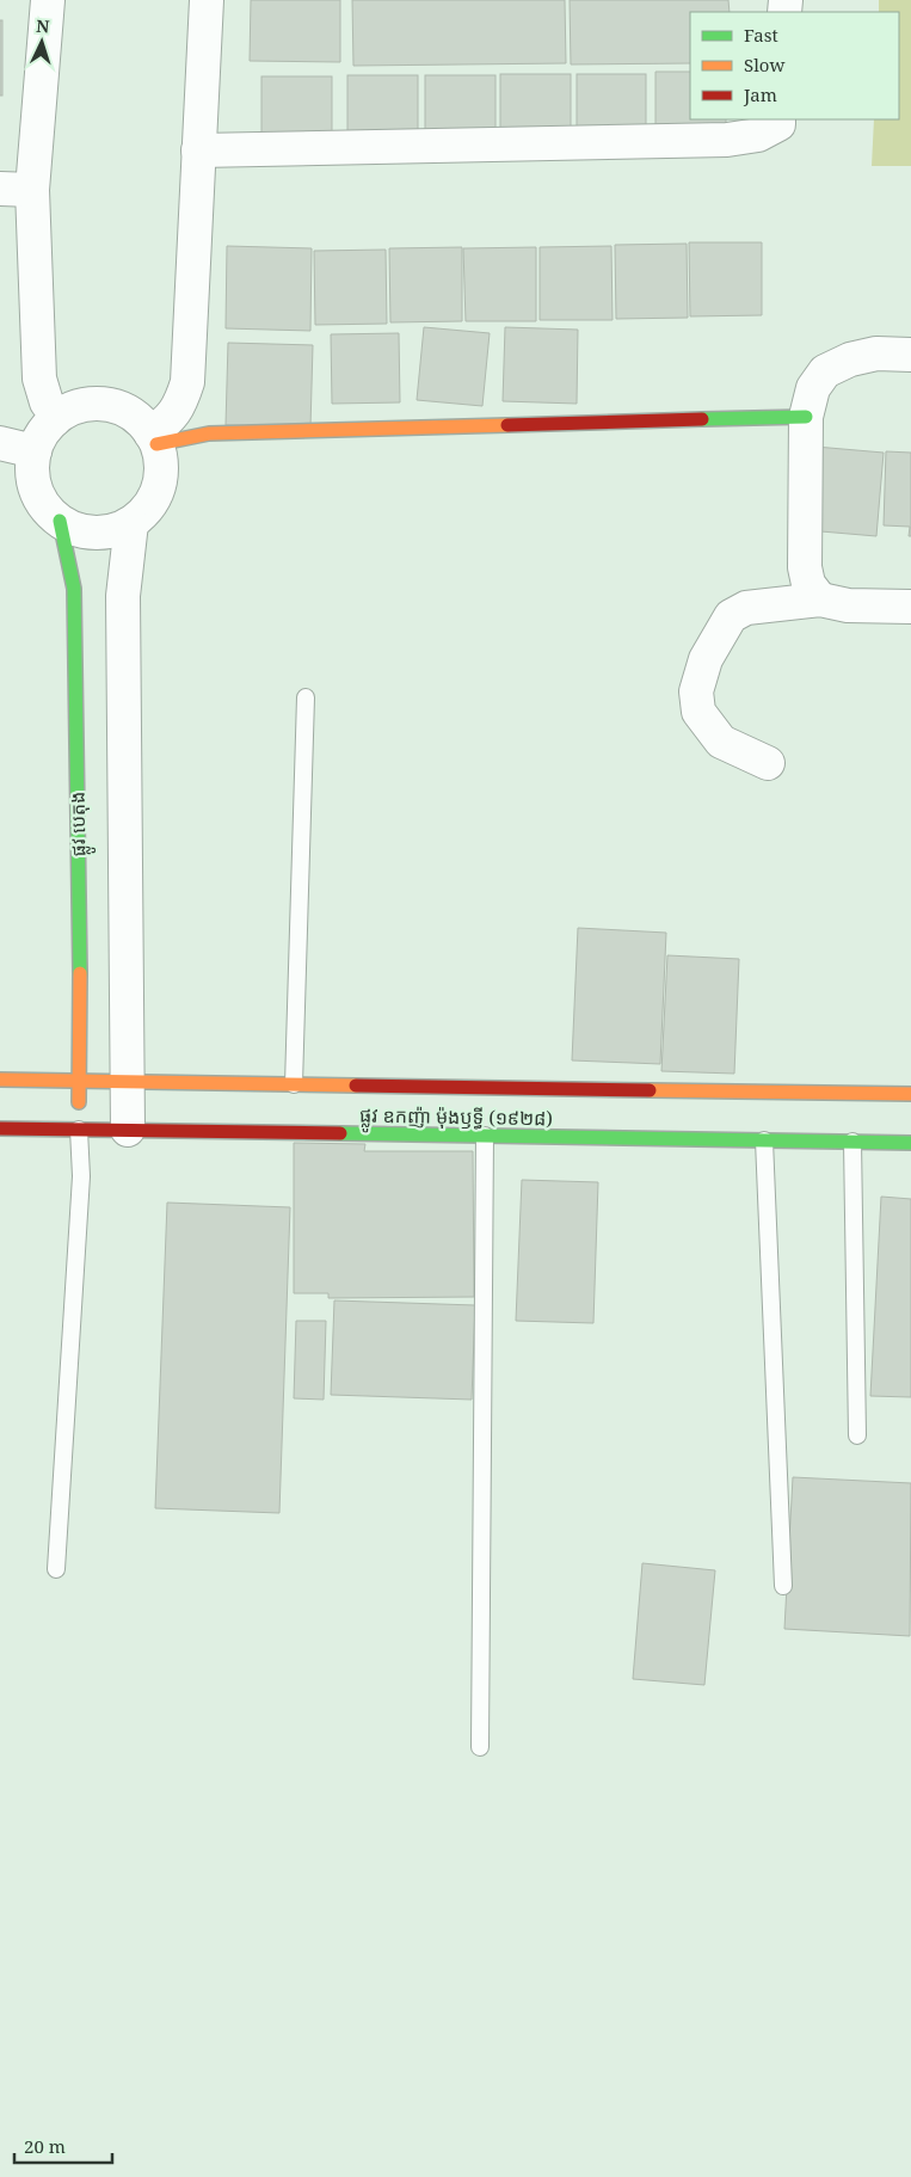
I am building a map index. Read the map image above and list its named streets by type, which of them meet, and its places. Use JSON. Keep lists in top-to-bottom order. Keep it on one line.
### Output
{"streets":{"main road":["ផ្លូវ បេតុង","ផ្លូវ ឧកញ៉ា ម៉ុងឫទ្ធី (១៩២៨)"]},"crossings":[["ផ្លូវ បេតុង","ផ្លូវ ឧកញ៉ា ម៉ុងឫទ្ធី (១៩២៨)"]],"legend":["Fast","Slow","Jam"],"scale_bar":"20 m","north":"top"}
